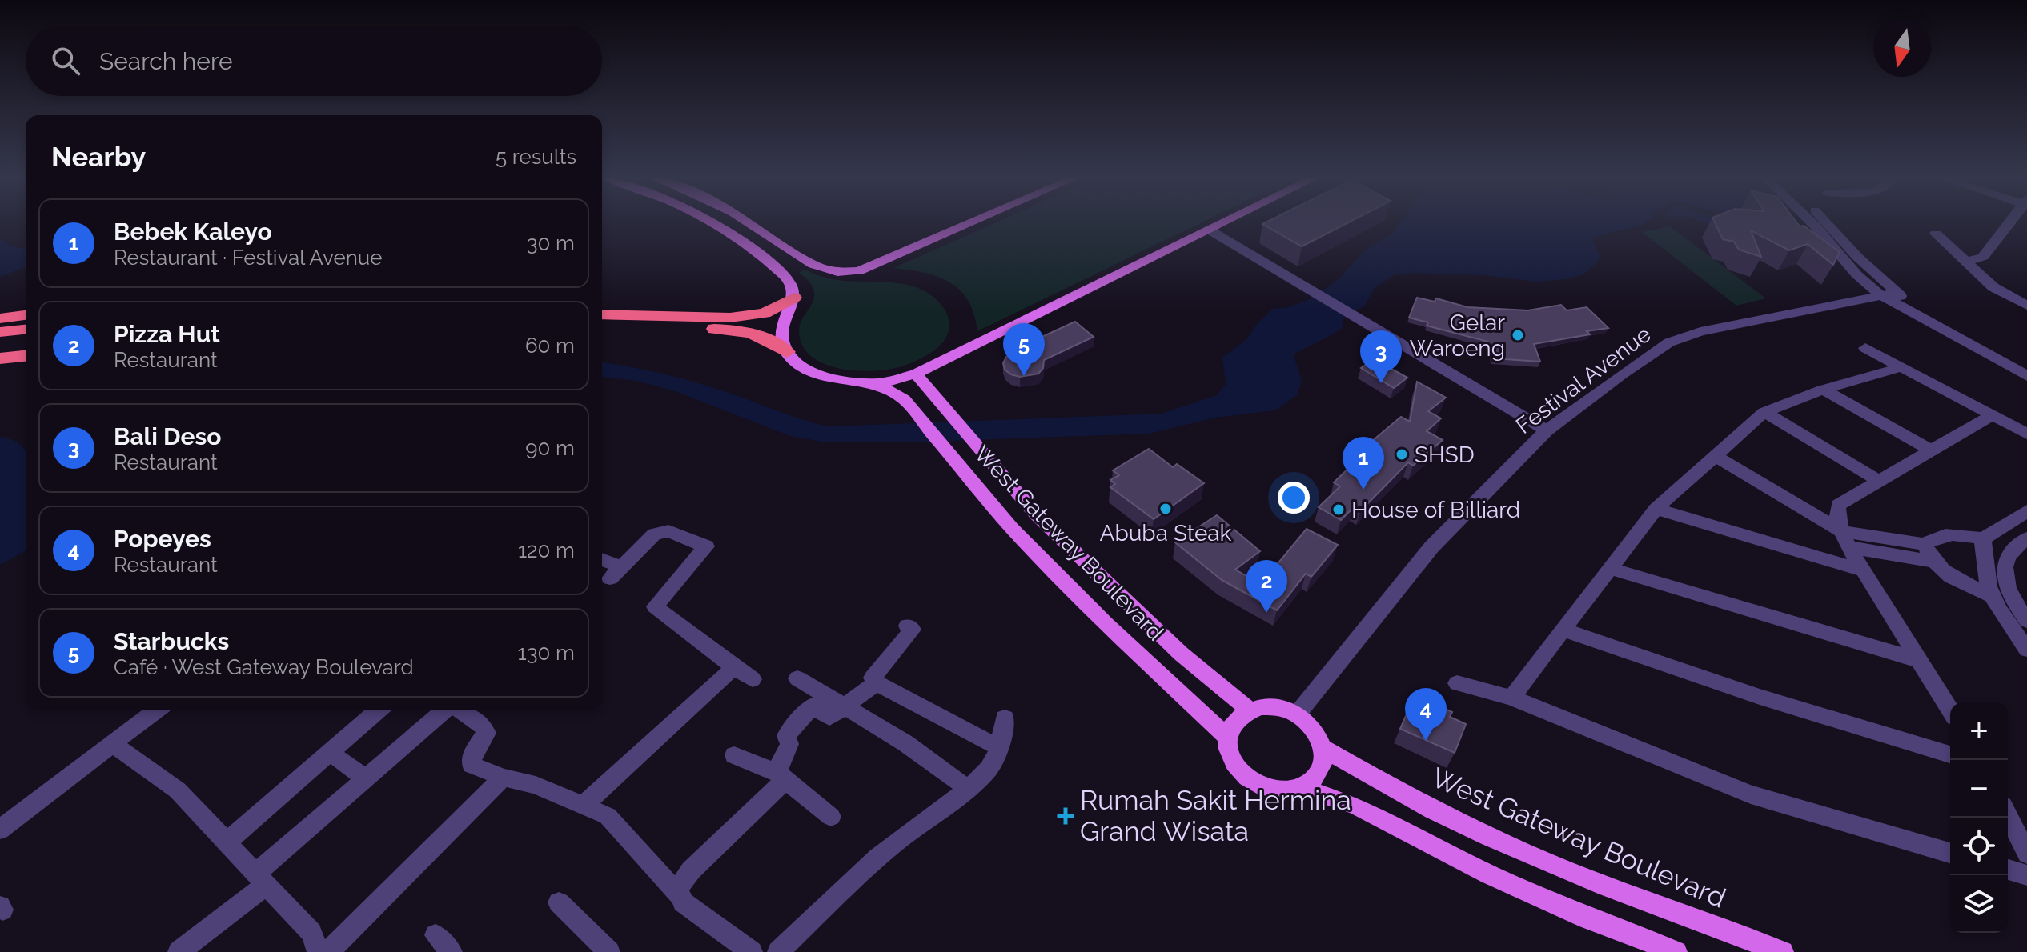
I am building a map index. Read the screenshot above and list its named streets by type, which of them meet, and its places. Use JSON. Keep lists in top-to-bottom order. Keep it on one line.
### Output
{"streets":{"main road":["West Gateway Boulevard"],"street":["Festival Avenue"]},"crossings":[["Festival Avenue","West Gateway Boulevard"]],"places":{"other":["Gelar Waroeng","SHSD","Abuba Steak","House of Billiard"],"health":["Rumah Sakit Hermina Grand Wisata"]},"north":"bottom","page":{"search":"Search here","heading":["Nearby","5 results"],"list":[{"mark":"1","name":"Bebek Kaleyo","note":"Restaurant · Festival Avenue","value":"30 m"},{"mark":"2","name":"Pizza Hut","note":"Restaurant","value":"60 m"},{"mark":"3","name":"Bali Deso","note":"Restaurant","value":"90 m"},{"mark":"4","name":"Popeyes","note":"Restaurant","value":"120 m"},{"mark":"5","name":"Starbucks","note":"Café · West Gateway Boulevard","value":"130 m"}],"pins":["5","3","1","2","4"],"map_buttons":["+","−"]}}
